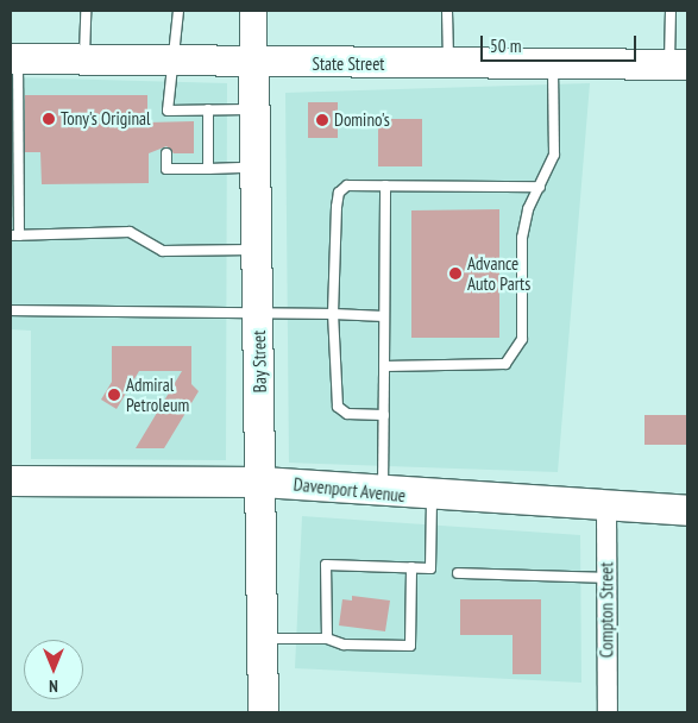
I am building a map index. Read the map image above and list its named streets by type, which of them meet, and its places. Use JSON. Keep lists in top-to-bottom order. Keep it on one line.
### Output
{"streets":{"main road":["State Street","Bay Street","Davenport Avenue"],"street":["Compton Street"]},"crossings":[["State Street","Bay Street"],["Bay Street","Davenport Avenue"],["Davenport Avenue","Compton Street"]],"places":["Tony's Original","Domino's","Advance Auto Parts","Admiral Petroleum"],"scale_bar":"50 m","north":"bottom"}
